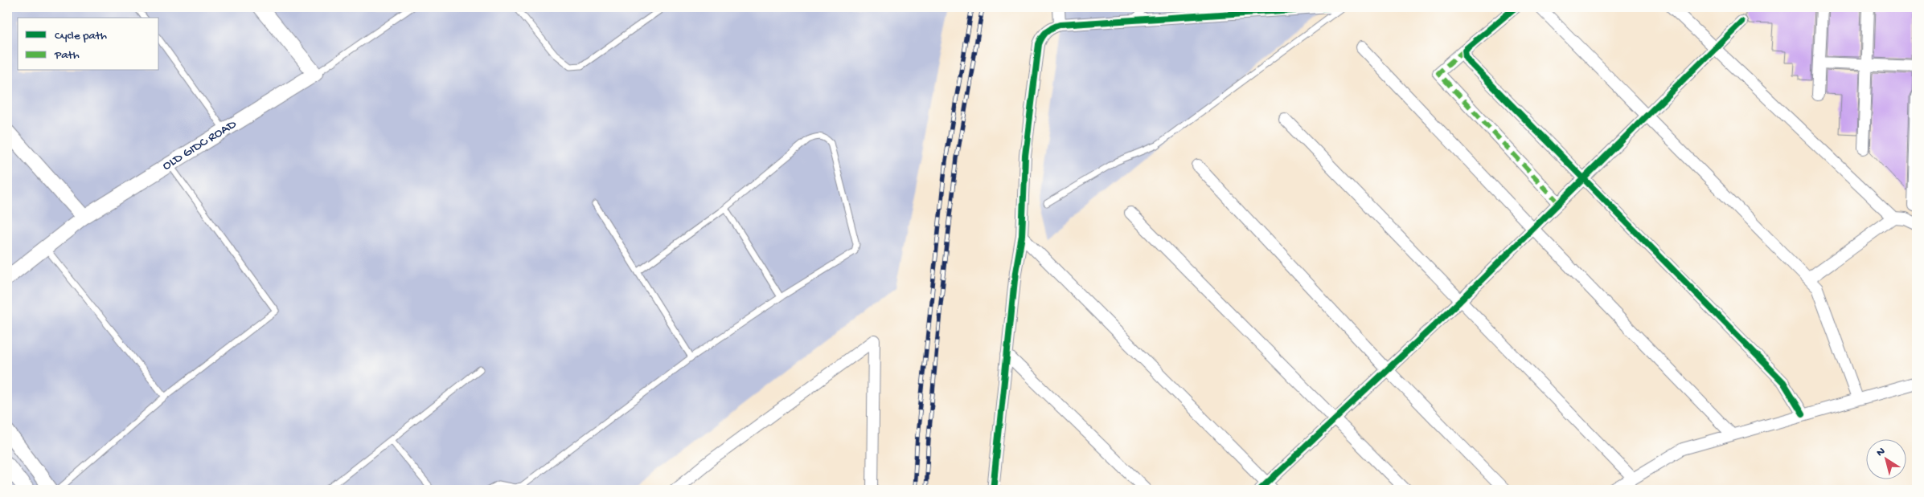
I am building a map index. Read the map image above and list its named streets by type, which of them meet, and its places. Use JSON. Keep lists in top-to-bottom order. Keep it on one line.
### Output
{"streets":{"street":["OLD GIDC ROAD"]},"legend":["Cycle path","Path"],"north":"top left"}
